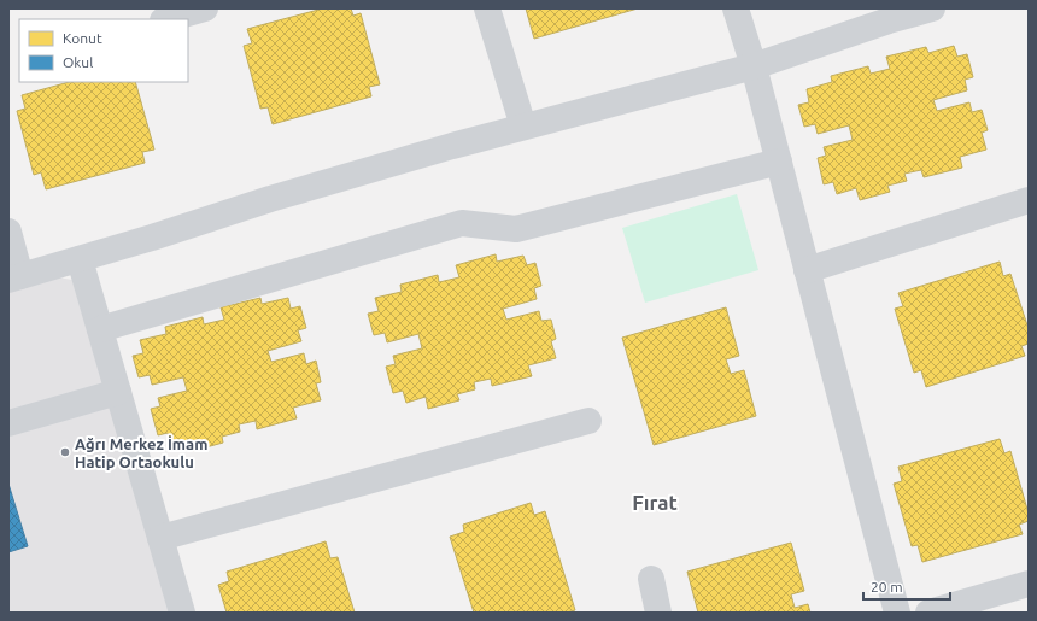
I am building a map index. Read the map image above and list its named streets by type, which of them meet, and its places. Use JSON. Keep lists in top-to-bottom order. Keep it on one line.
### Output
{"districts":["Fırat"],"places":["Ağrı Merkez İmam Hatip Ortaokulu"],"legend":["Konut","Okul"],"scale_bar":"20 m"}
